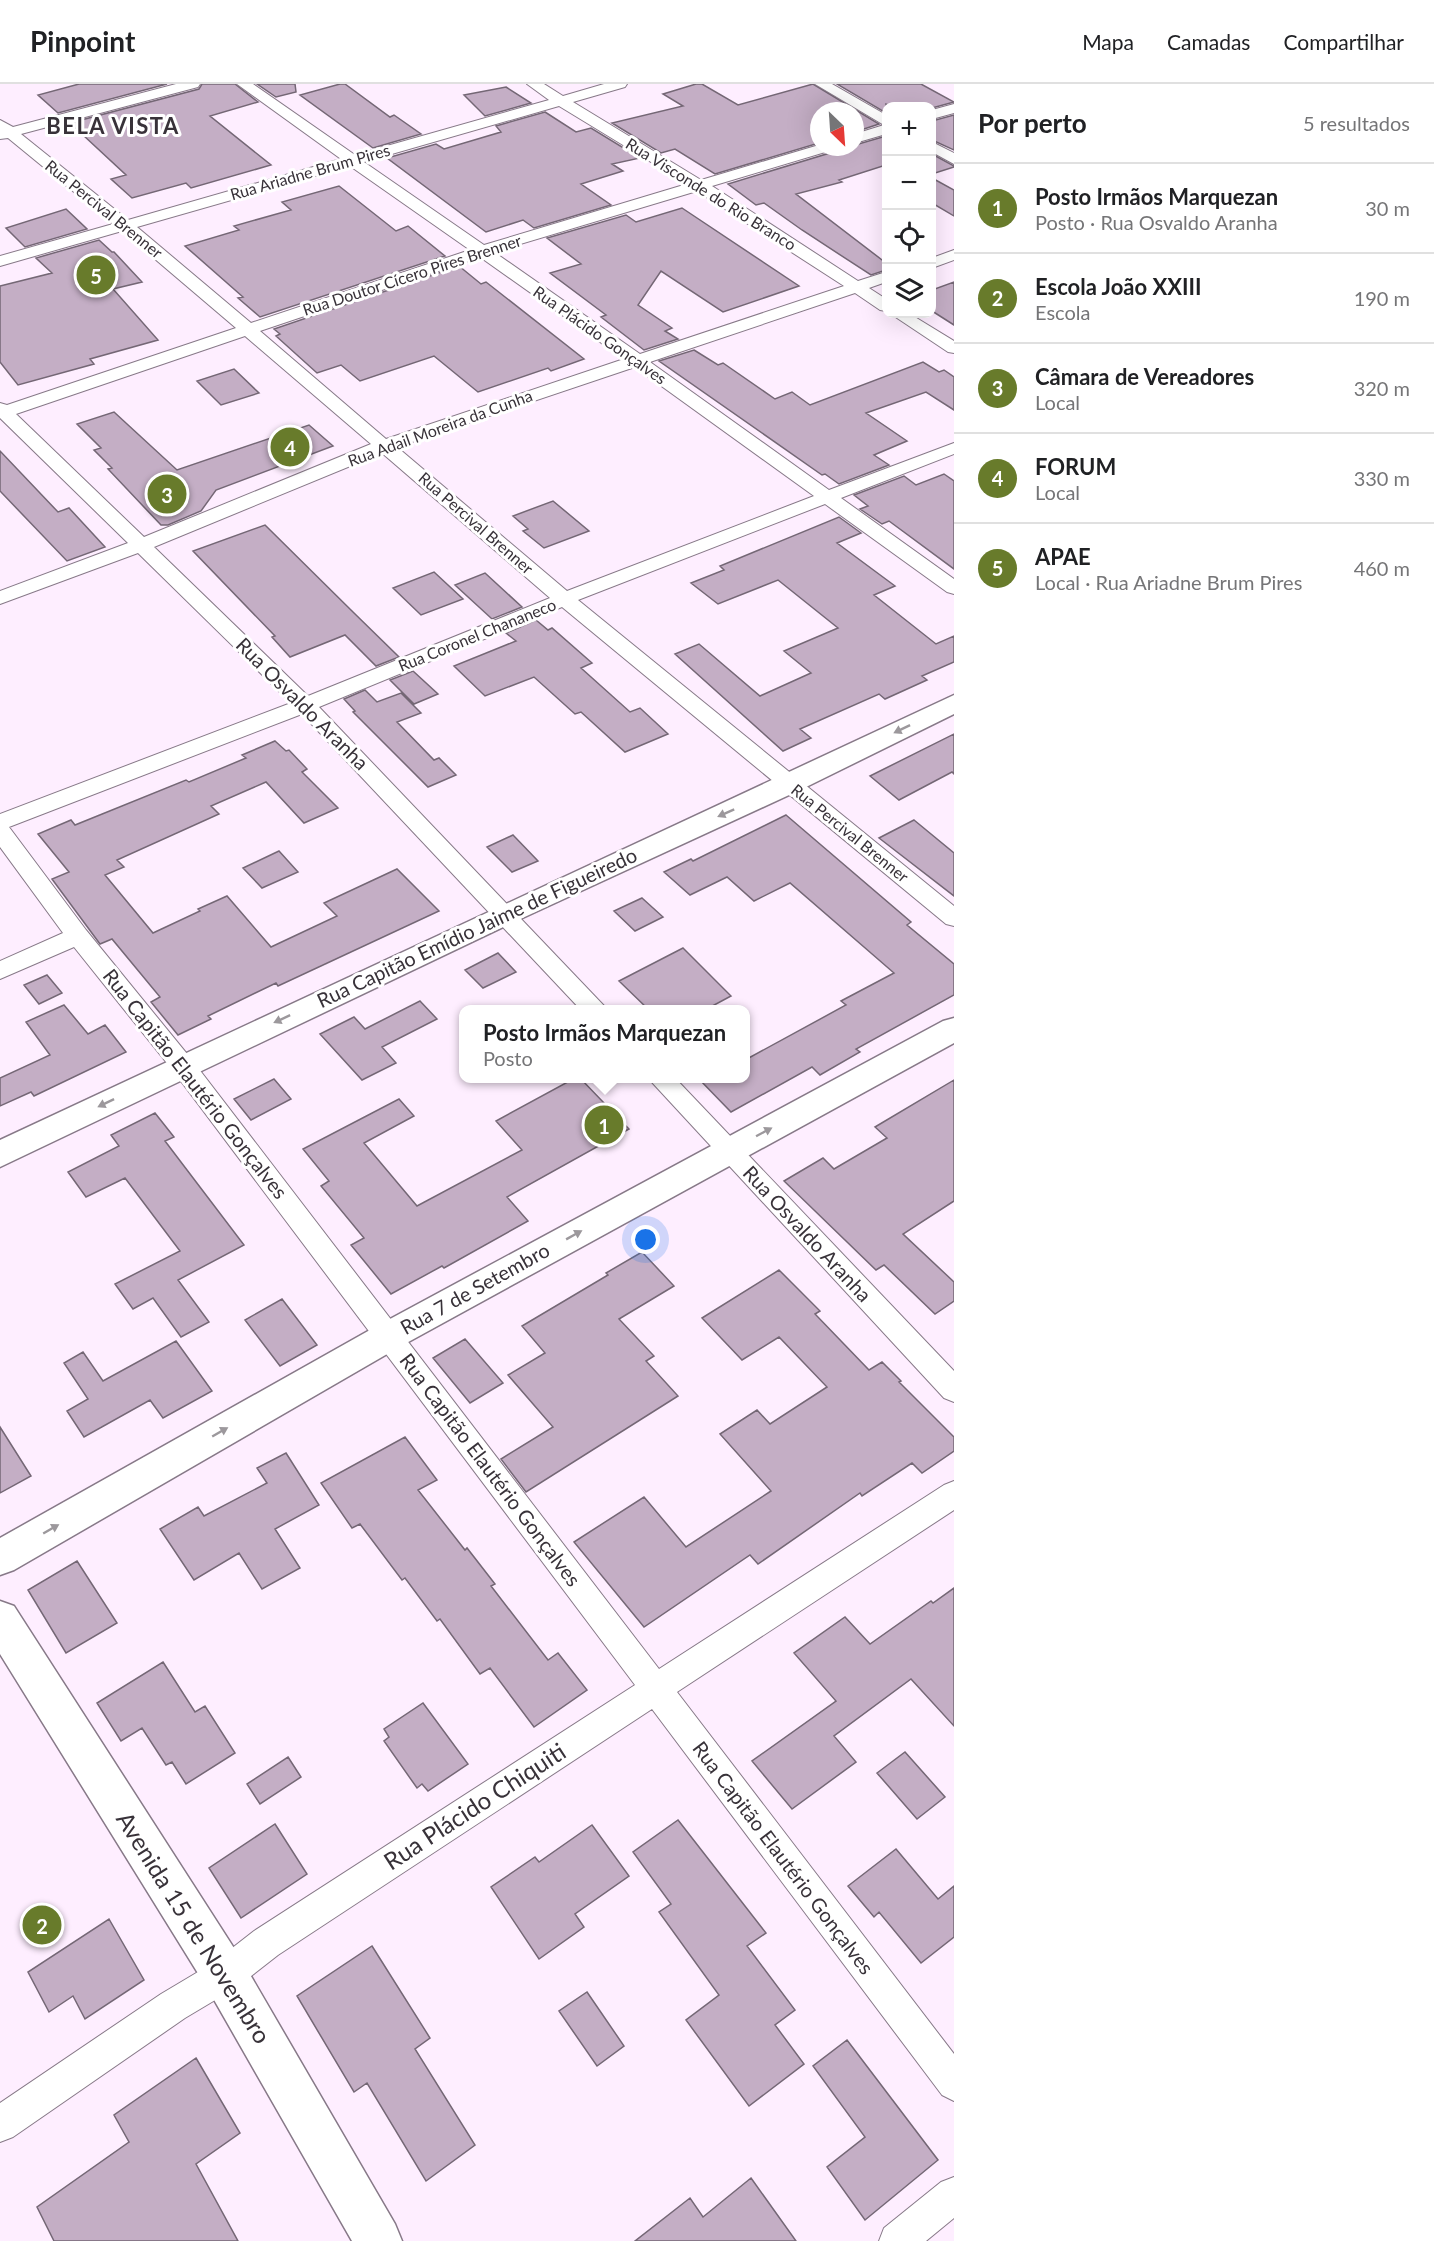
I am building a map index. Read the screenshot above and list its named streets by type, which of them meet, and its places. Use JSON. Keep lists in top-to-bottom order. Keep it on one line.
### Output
{"streets":{"main road":["Rua Capitão Emídio Jaime de Figueiredo","Rua 7 de Setembro","Avenida 15 de Novembro"],"street":["Rua Ariadne Brum Pires","Rua Visconde do Rio Branco","Rua Percival Brenner","Rua Doutor Cícero Pires Brenner","Rua Plácido Gonçalves","Rua Adail Moreira da Cunha","Rua Coronel Chananeco","Rua Osvaldo Aranha","Rua Capitão Elautério Gonçalves","Rua Plácido Chiquiti"]},"crossings":[["Rua Ariadne Brum Pires","Rua Visconde do Rio Branco"],["Rua Ariadne Brum Pires","Rua Percival Brenner"],["Rua Ariadne Brum Pires","Rua Plácido Gonçalves"],["Rua Visconde do Rio Branco","Rua Doutor Cícero Pires Brenner"],["Rua Visconde do Rio Branco","Rua Adail Moreira da Cunha"],["Rua Percival Brenner","Rua Doutor Cícero Pires Brenner"],["Rua Percival Brenner","Rua Adail Moreira da Cunha"],["Rua Percival Brenner","Rua Coronel Chananeco"],["Rua Percival Brenner","Rua Capitão Emídio Jaime de Figueiredo"],["Rua Doutor Cícero Pires Brenner","Rua Plácido Gonçalves"],["Rua Doutor Cícero Pires Brenner","Rua Osvaldo Aranha"],["Rua Plácido Gonçalves","Rua Adail Moreira da Cunha"],["Rua Plácido Gonçalves","Rua Coronel Chananeco"],["Rua Adail Moreira da Cunha","Rua Osvaldo Aranha"],["Rua Coronel Chananeco","Rua Osvaldo Aranha"],["Rua Osvaldo Aranha","Rua Capitão Emídio Jaime de Figueiredo"],["Rua Osvaldo Aranha","Rua 7 de Setembro"],["Rua Capitão Emídio Jaime de Figueiredo","Rua Capitão Elautério Gonçalves"],["Rua Capitão Elautério Gonçalves","Rua 7 de Setembro"],["Rua Capitão Elautério Gonçalves","Rua Plácido Chiquiti"],["Rua Plácido Chiquiti","Avenida 15 de Novembro"]],"one_way":["Rua Capitão Emídio Jaime de Figueiredo","Rua 7 de Setembro"],"districts":["BELA VISTA"],"north":"bottom right","page":{"header":"Pinpoint","nav":["Mapa","Camadas","Compartilhar"],"heading":["Por perto","5 resultados"],"map_buttons":["+","−"],"list":[{"mark":"1","name":"Posto Irmãos Marquezan","note":"Posto · Rua Osvaldo Aranha","value":"30 m"},{"mark":"2","name":"Escola João XXIII","note":"Escola","value":"190 m"},{"mark":"3","name":"Câmara de Vereadores","note":"Local","value":"320 m"},{"mark":"4","name":"FORUM","note":"Local","value":"330 m"},{"mark":"5","name":"APAE","note":"Local · Rua Ariadne Brum Pires","value":"460 m"}],"pins":["5","4","3","1","2"],"popup":["Posto Irmãos Marquezan","Posto"]}}
